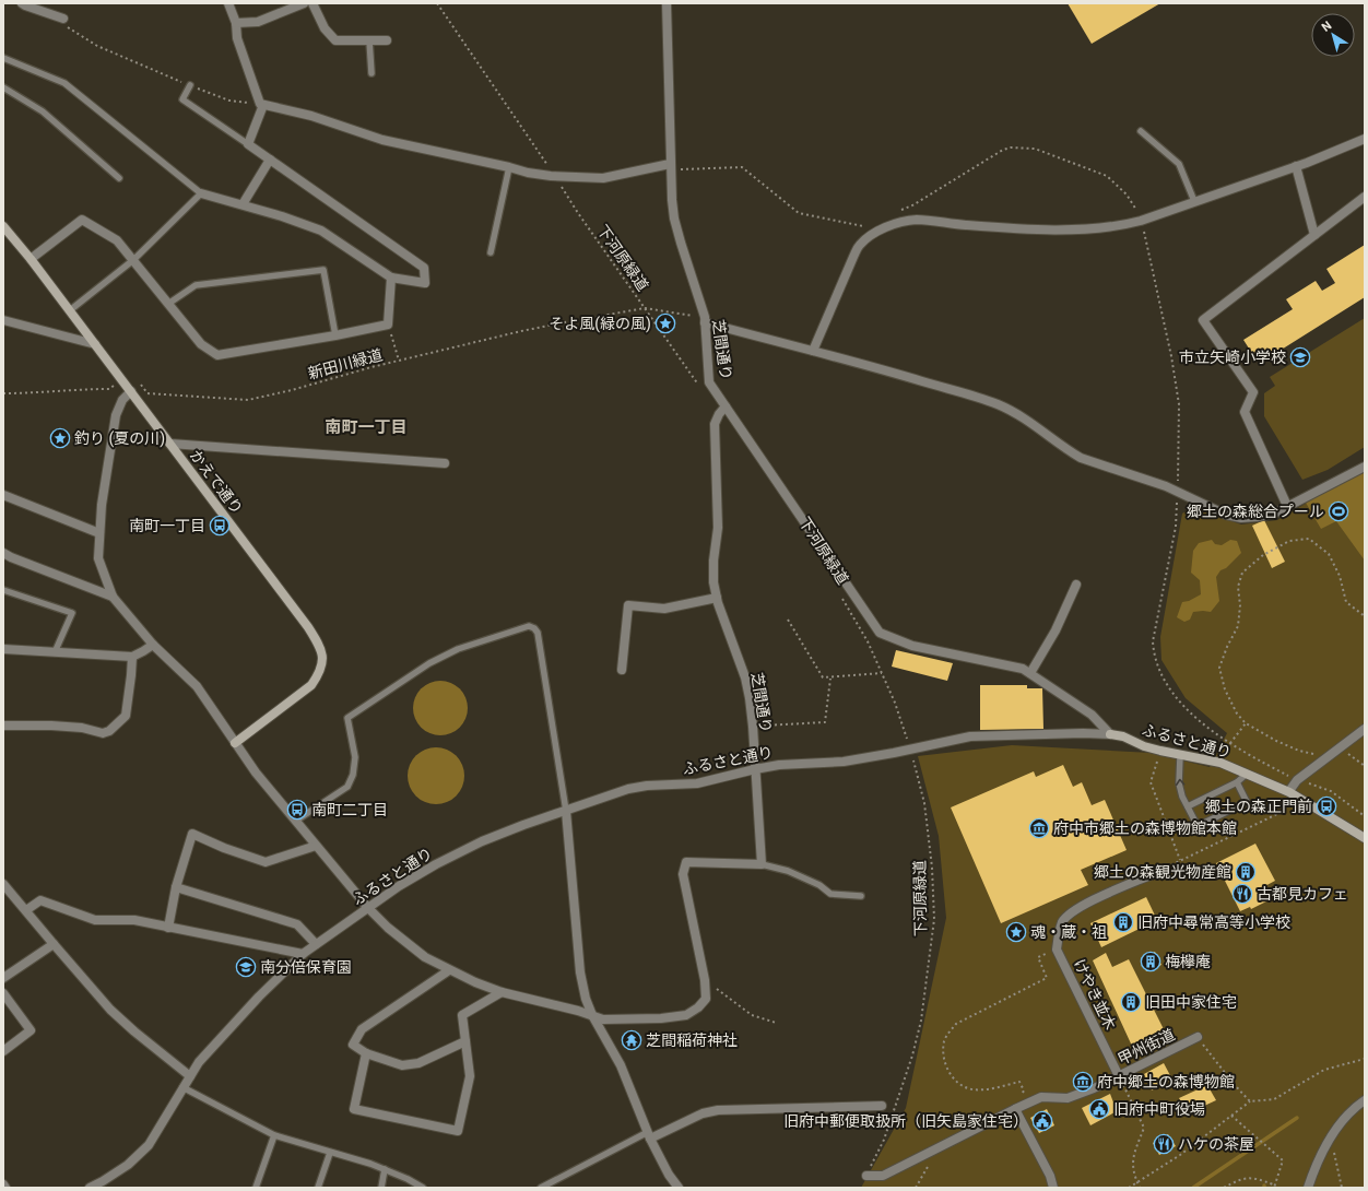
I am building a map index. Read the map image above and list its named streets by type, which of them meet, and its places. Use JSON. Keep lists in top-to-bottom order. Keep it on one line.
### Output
{"streets":{"street":["芝間通り","かえで通り","ふるさと通り","けやき並木","甲州街道"],"path":["下河原緑道","新田川緑道"]},"crossings":[["下河原緑道","新田川緑道"],["下河原緑道","ふるさと通り"],["下河原緑道","甲州街道"],["芝間通り","新田川緑道"],["芝間通り","ふるさと通り"],["けやき並木","甲州街道"]],"districts":["南町一丁目"],"places":{"place":["そよ風(緑の風)","釣り (夏の川)","魂・蔵・祖"],"school or university":["市立矢崎小学校","南分倍保育園"],"sports":["郷土の森総合プール"],"bus stop":["南町一丁目","郷土の森正門前","南町二丁目"],"museum":["府中市郷土の森博物館本館","府中郷土の森博物館"],"building":["郷土の森観光物産館","旧府中尋常高等小学校","梅欅庵","旧田中家住宅"],"restaurant":["古都見カフェ","ハケの茶屋"],"temple":["芝間稲荷神社"],"public building":["旧府中町役場","旧府中郵便取扱所（旧矢島家住宅）"]},"north":"top left"}
